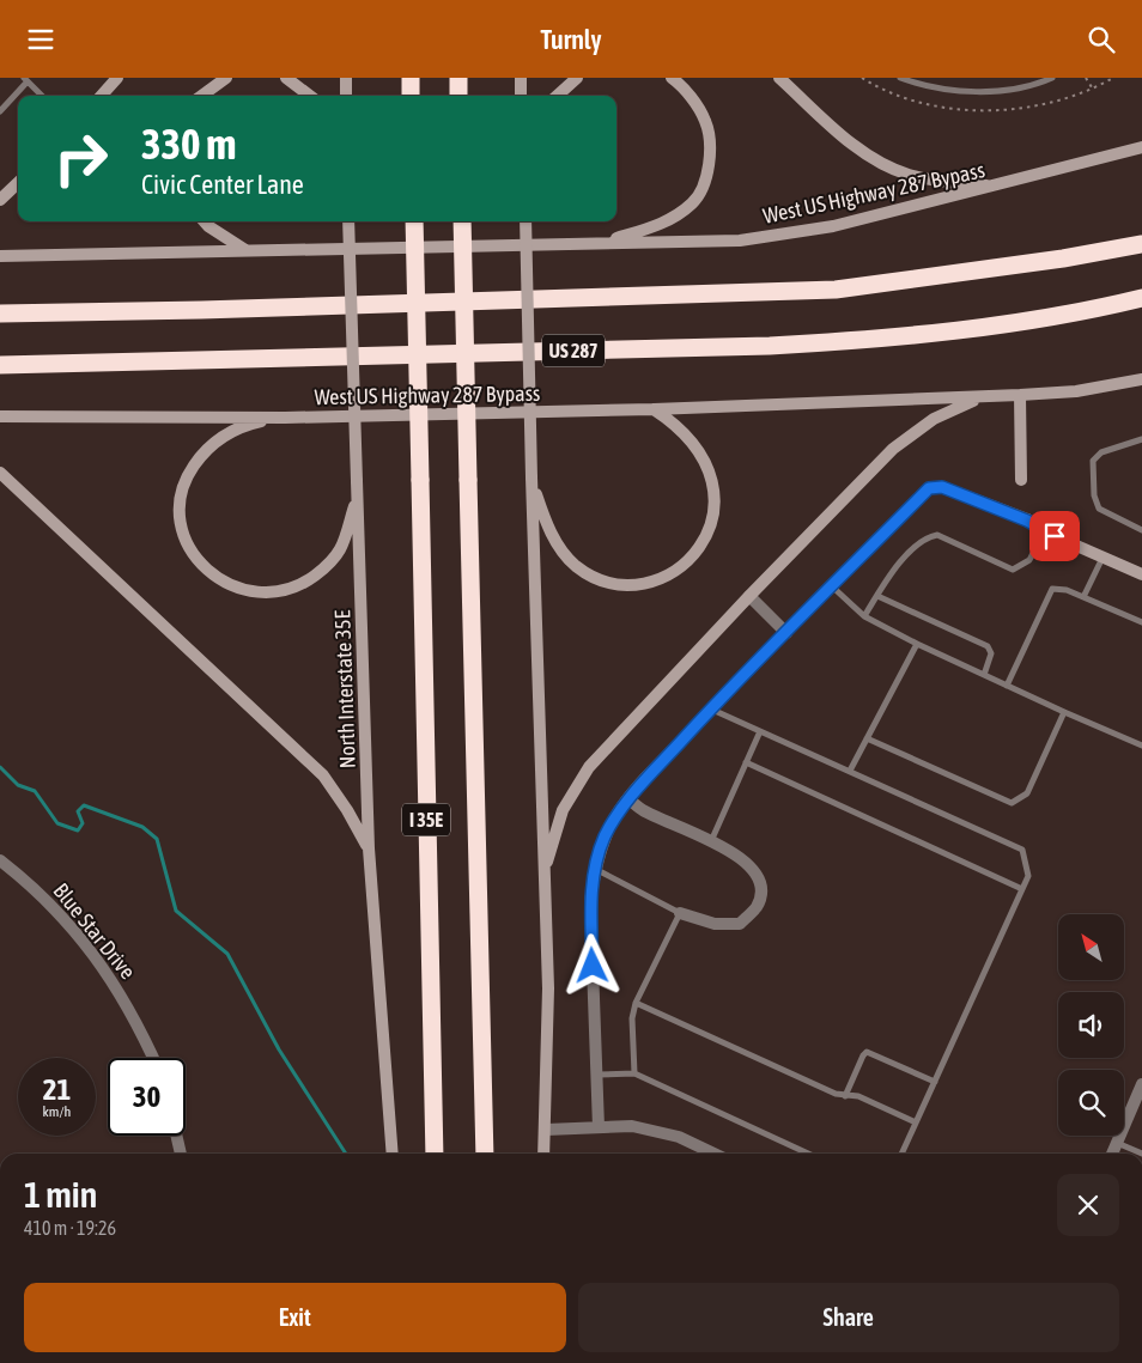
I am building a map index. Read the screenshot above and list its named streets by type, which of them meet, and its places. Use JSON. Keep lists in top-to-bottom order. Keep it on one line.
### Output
{"streets":{"highway":["US 287","I 35E"],"main road":["West US Highway 287 Bypass","North Interstate 35E"],"street":["Blue Star Drive"]},"north":"top left","page":{"header":"Turnly","turn":["330 m","Civic Center Lane"],"speed":"21 km/h","limit":"30","heading":["1 min","410 m · 19:26"],"buttons":["Exit","Share"]}}
